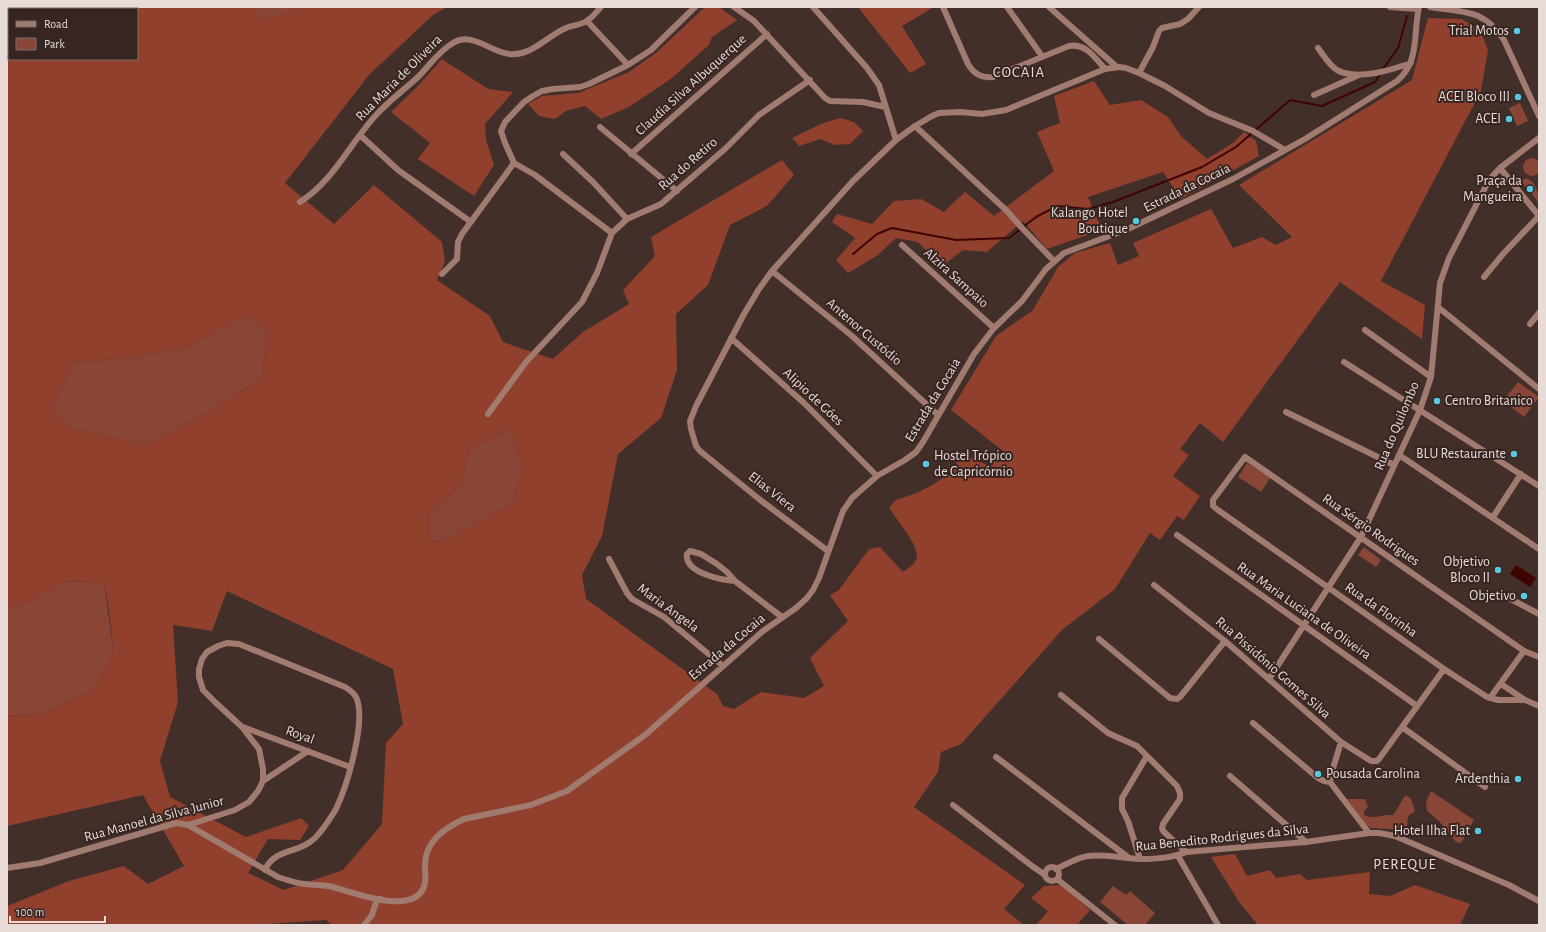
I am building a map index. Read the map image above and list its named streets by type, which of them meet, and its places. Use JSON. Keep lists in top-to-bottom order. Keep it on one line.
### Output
{"streets":{"street":["Rua Maria de Oliveira","Claudia Silva Albuquerque","Rua do Retiro","Estrada da Cocaia","Alzira Sampaio","Antenor Custódio","Alipio de Góes","Rua do Quilombo","Rua Sérgio Rodrigues","Maria Angela","Rua da Florinha","Rua Maria Luciana de Oliveira","Rua Pissidônio Gomes Silva","Royal","Rua Manoel da Silva Junior","Rua Benedito Rodrigues da Silva"]},"crossings":[["Estrada da Cocaia","Alzira Sampaio"],["Estrada da Cocaia","Antenor Custódio"],["Estrada da Cocaia","Alipio de Góes"],["Estrada da Cocaia","Maria Angela"],["Estrada da Cocaia","Rua Manoel da Silva Junior"],["Rua do Quilombo","Rua Sérgio Rodrigues"],["Rua do Quilombo","Rua da Florinha"],["Rua do Quilombo","Rua Maria Luciana de Oliveira"],["Rua do Quilombo","Rua Pissidônio Gomes Silva"],["Rua Sérgio Rodrigues","Rua da Florinha"]],"districts":["COCAIA","PEREQUE"],"places":["Trial Motos","ACEI Bloco III","ACEI","Praça da Mangueira","Kalango Hotel Boutique","Centro Britanico","BLU Restaurante","Hostel Trópico de Capricórnio","Objetivo Bloco II","Objetivo","Pousada Carolina","Ardenthia","Hotel Ilha Flat"],"legend":["Road","Park"],"scale_bar":"100 m"}
